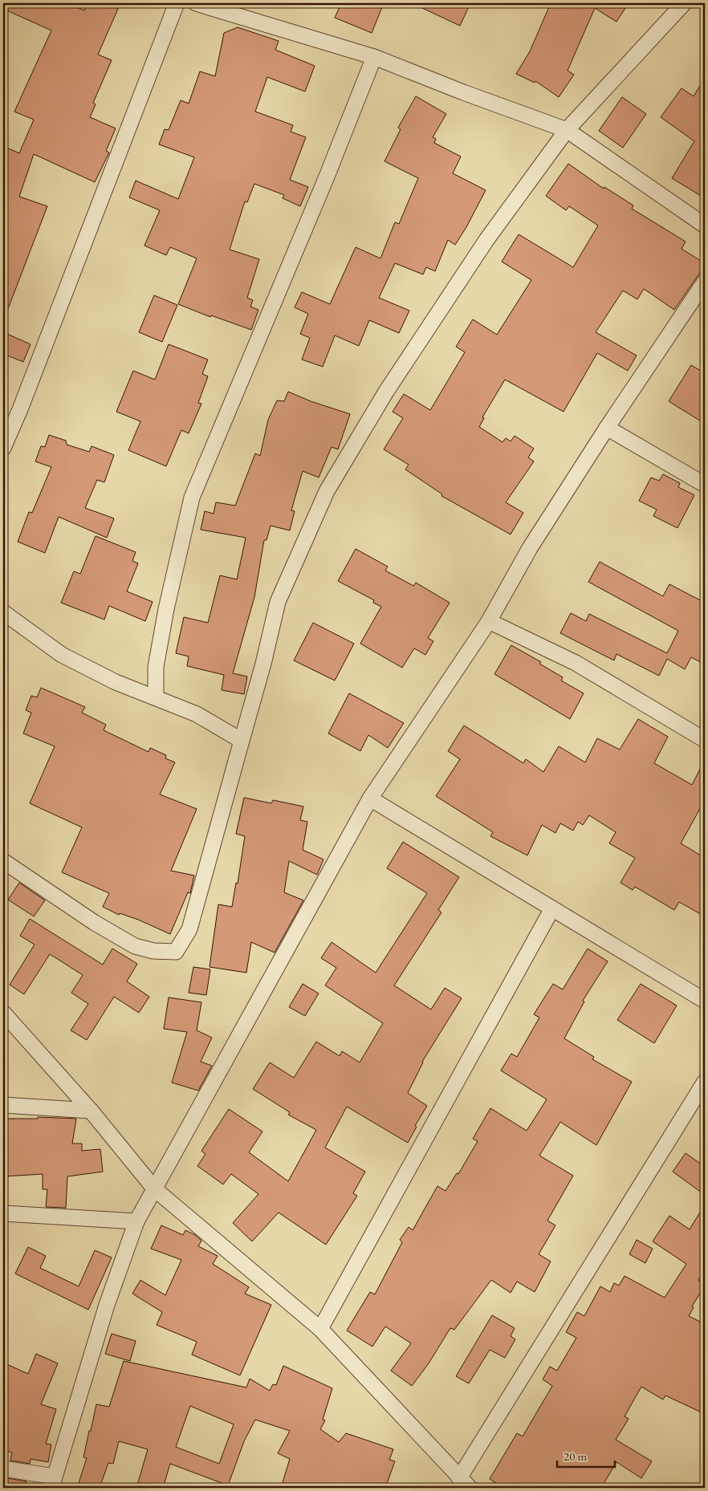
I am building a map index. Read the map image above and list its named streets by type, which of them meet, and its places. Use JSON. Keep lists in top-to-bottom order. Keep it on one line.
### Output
{"scale_bar":"20 m"}
